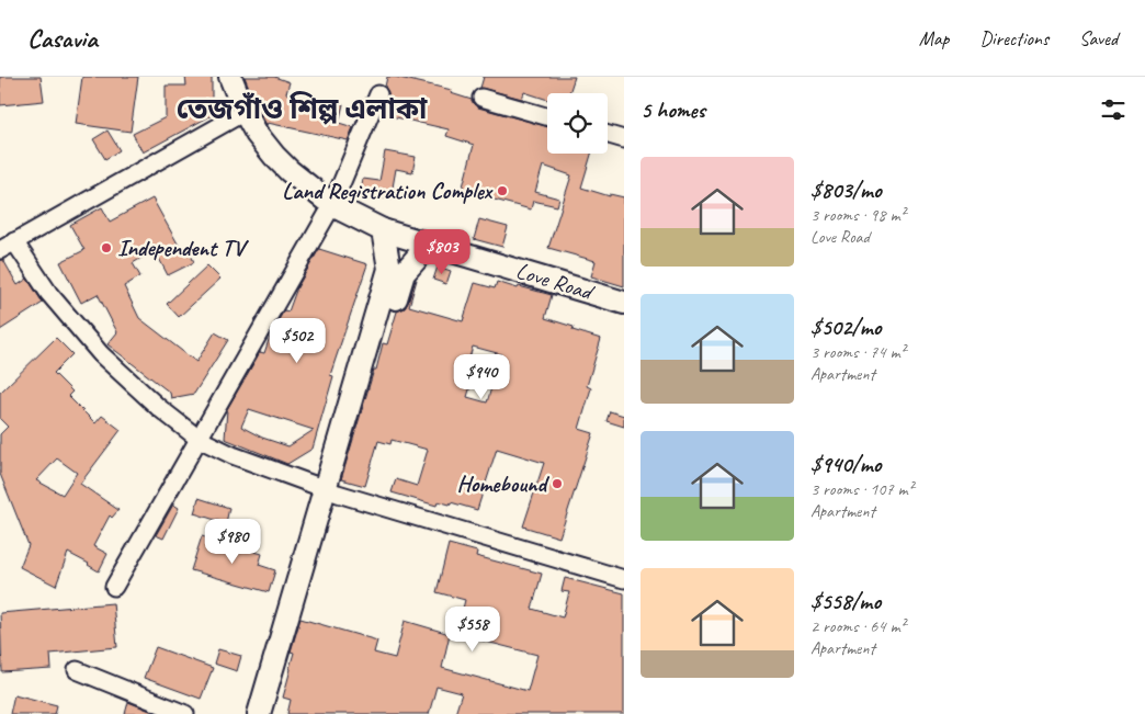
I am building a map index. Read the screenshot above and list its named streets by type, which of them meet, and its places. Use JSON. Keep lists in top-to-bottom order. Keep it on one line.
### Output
{"streets":{"main road":["Love Road"]},"districts":["তেজগাঁও শিল্প এলাকা"],"places":["Land Registration Complex","Independent TV","Homebound"],"page":{"header":"Casavia","nav":["Map","Directions","Saved"],"heading":"5 homes","list":[{"name":"$803/mo","note":"3 rooms · 98 m² · Love Road"},{"name":"$502/mo","note":"3 rooms · 74 m² · Apartment"},{"name":"$940/mo","note":"3 rooms · 107 m² · Apartment"},{"name":"$558/mo","note":"2 rooms · 64 m² · Apartment"}],"price":["$803","$502","$940","$980","$558"]}}
